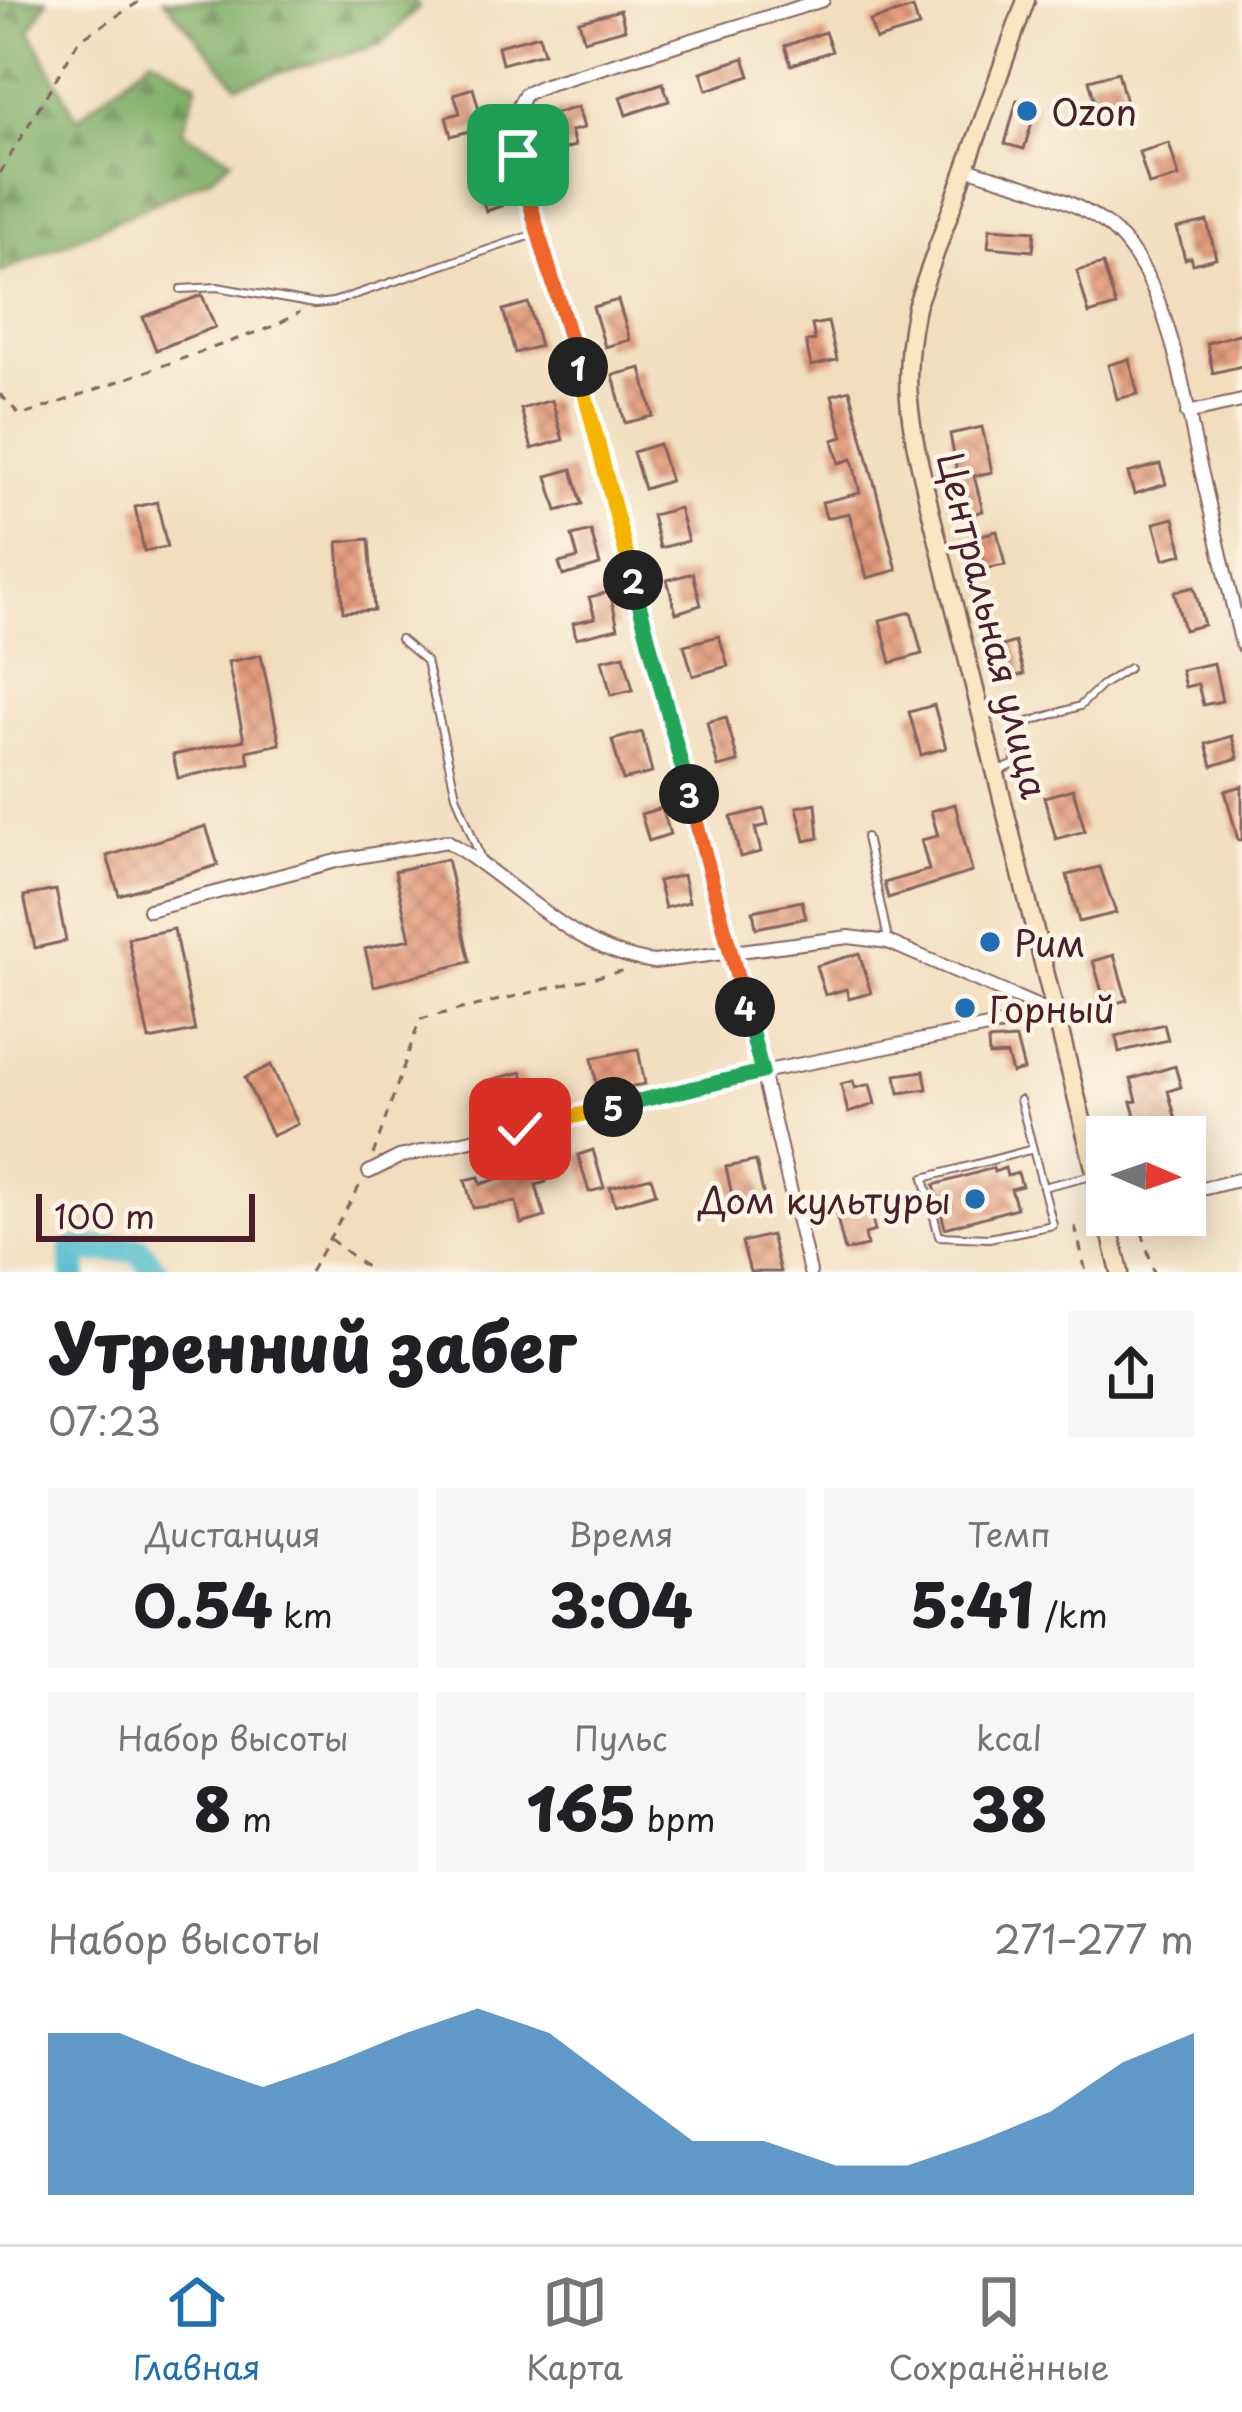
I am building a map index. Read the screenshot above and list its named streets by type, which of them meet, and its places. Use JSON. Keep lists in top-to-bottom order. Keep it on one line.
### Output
{"streets":{"street":["Центральная улица"]},"places":["Ozon","Рим","Горный","Дом культуры"],"scale_bar":"100 m","north":"right","page":{"pins":["1","2","3","4","5"],"scale":"100 m","heading":["Утренний забег","07:23"],"stats":[["Дистанция","0.54 km"],["Время","3:04"],["Темп","5:41 /km"],["Набор высоты","8 m"],["Пульс","165 bpm"],["kcal","38"]],"chart":["Набор высоты","271–277 m"],"tabs":["Главная","Карта","Сохранённые"]}}
